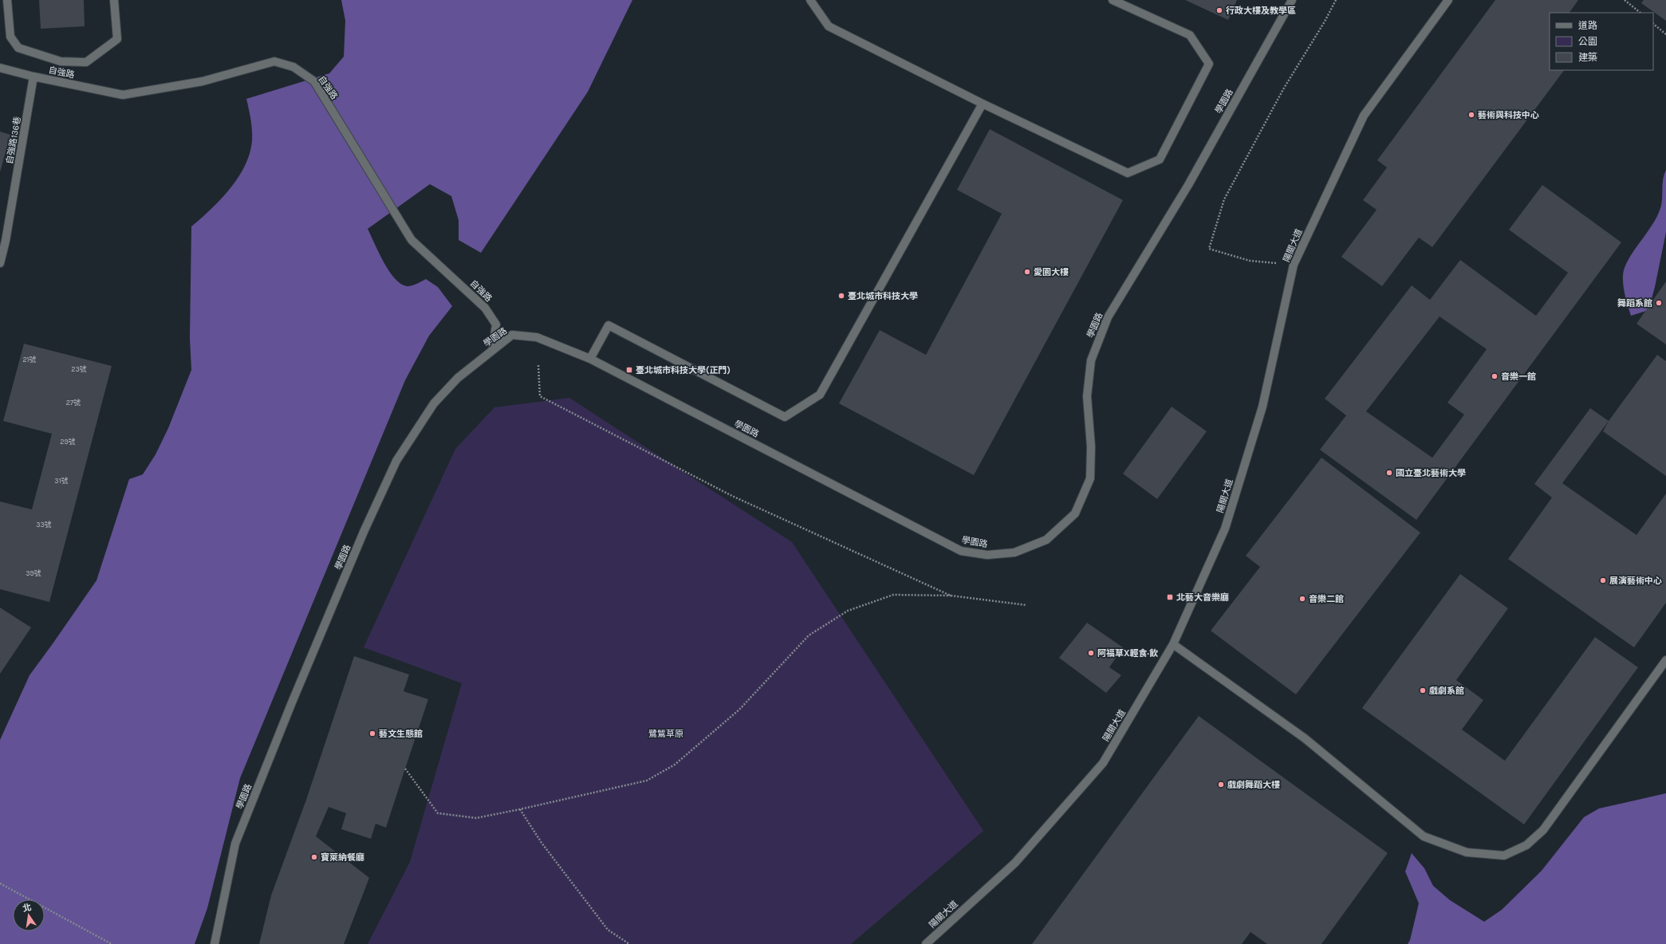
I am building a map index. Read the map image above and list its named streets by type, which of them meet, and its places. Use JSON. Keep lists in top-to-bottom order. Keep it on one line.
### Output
{"streets":{"street":["自強路","學園路","自強路136巷","陽關大道"]},"crossings":[["自強路","學園路"],["自強路","自強路136巷"]],"parks":["鷺鷥草原"],"places":{"other":["行政大樓及教學區","藝術與科技中心","愛園大樓","臺北城市科技大學","舞蹈系館","音樂一館","國立臺北藝術大學","展演藝術中心","音樂二館","阿福草X輕食·飲","戲劇系館","藝文生態館","戲劇舞蹈大樓","寶萊納餐廳"],"transit":["臺北城市科技大學(正門)","北藝大音樂廳"]},"house_numbers":["21號","23號","27號","29號","31號","33號","39號"],"legend":["道路","公園","建築"],"north":"top"}
